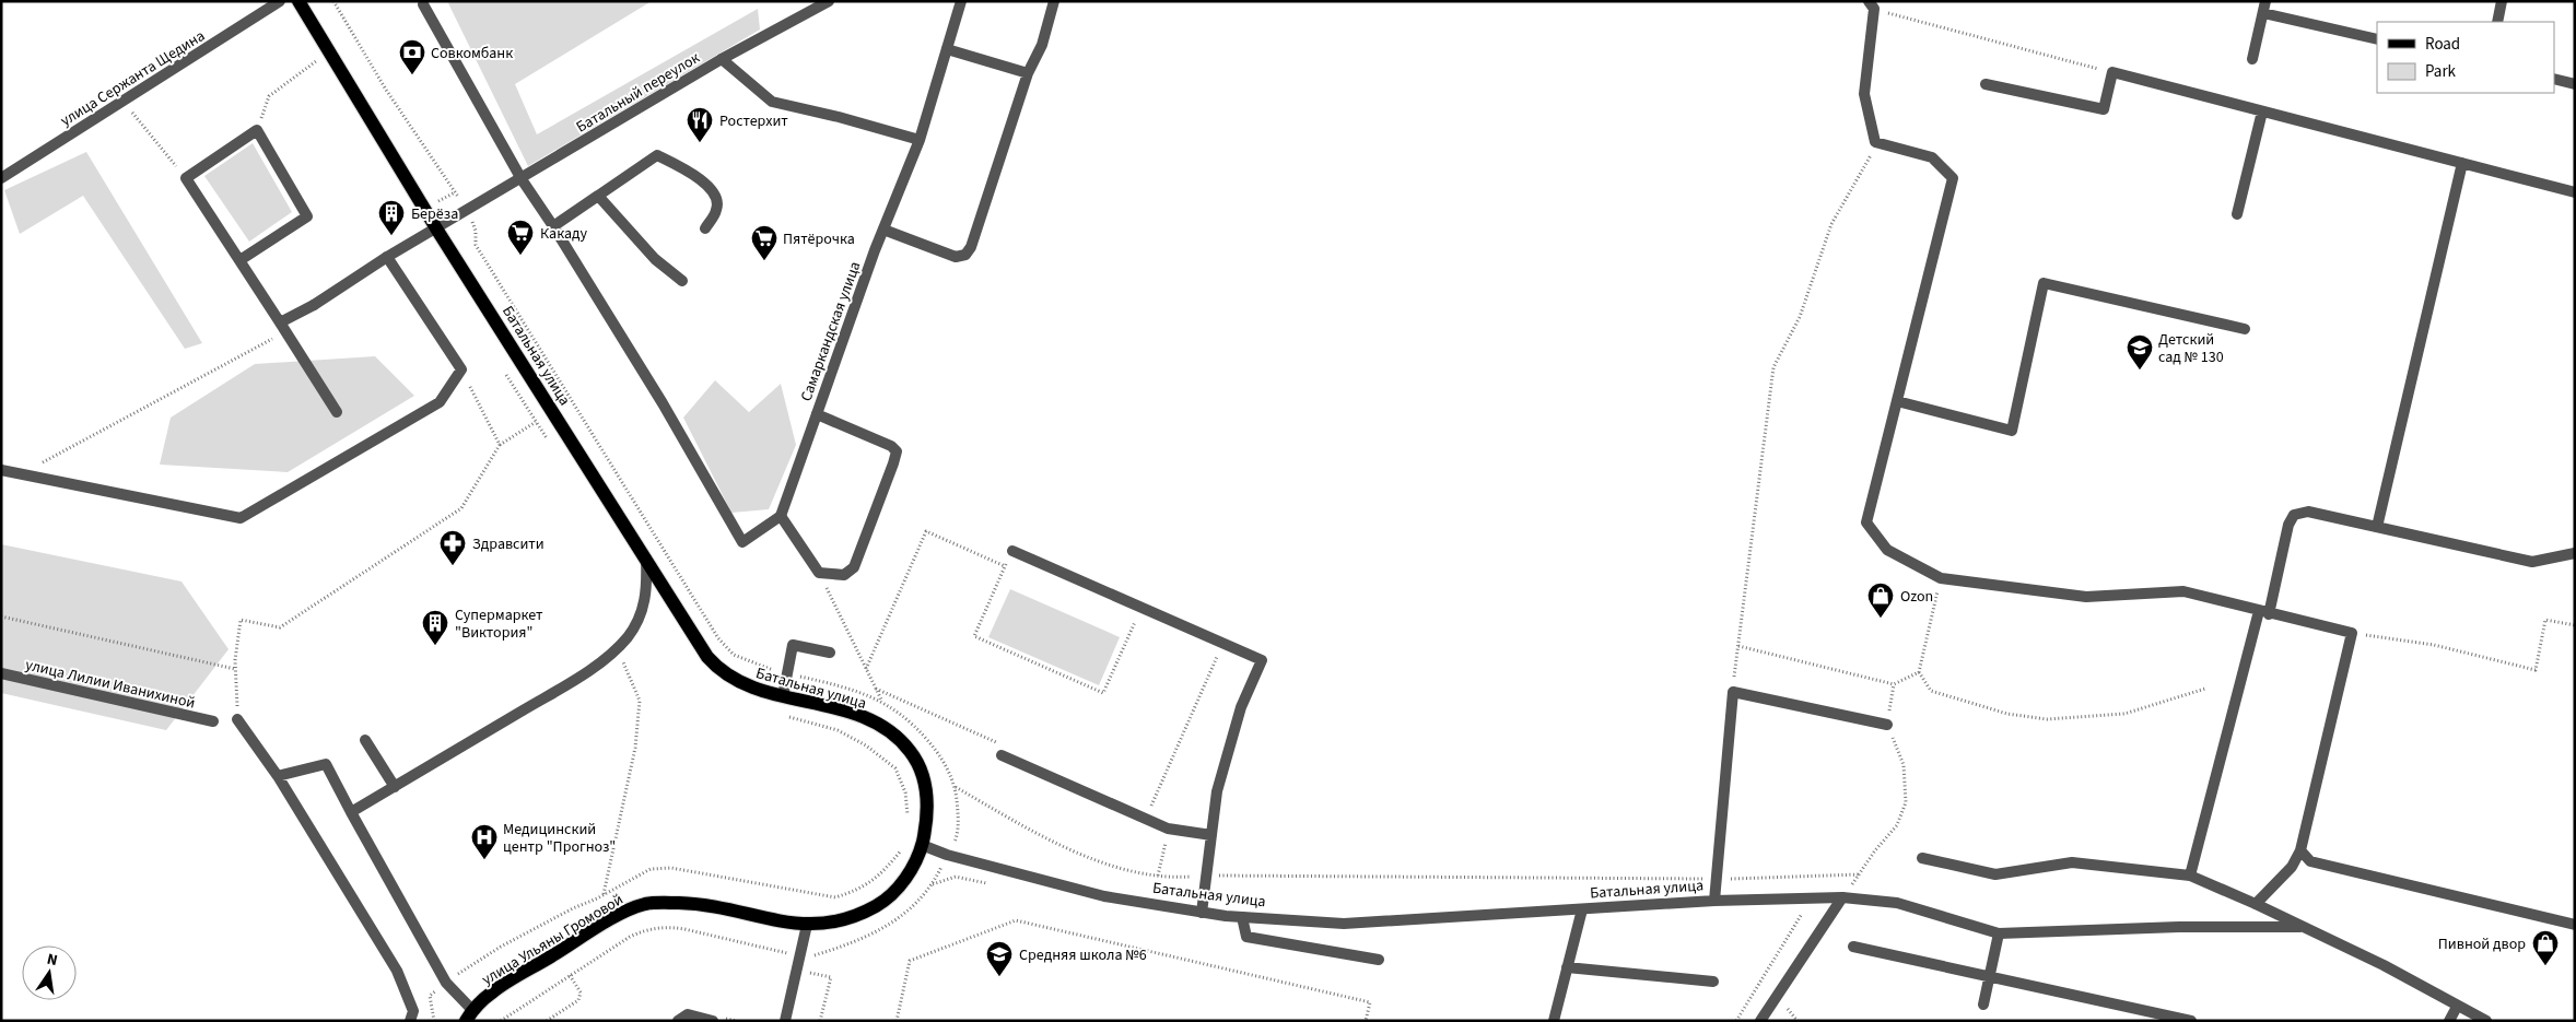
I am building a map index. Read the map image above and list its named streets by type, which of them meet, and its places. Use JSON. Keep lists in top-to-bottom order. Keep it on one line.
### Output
{"streets":{"main road":["Батальная улица","улица Ульяны Громовой"],"street":["улица Сержанта Щедина","Батальный переулок","Самаркандская улица","улица Лилии Иванихиной"]},"crossings":[["Батальный переулок","Самаркандская улица"],["Батальный переулок","Батальная улица"],["Батальная улица","улица Ульяны Громовой"]],"places":{"bank":["Совкомбанк"],"restaurant":["Ростерхит"],"building":["Берёза","Супермаркет \"Виктория\""],"supermarket":["Какаду","Пятёрочка"],"school or university":["Детский сад № 130","Средняя школа №6"],"pharmacy":["Здравсити"],"shop":["Ozon","Пивной двор"],"hospital":["Медицинский центр \"Прогноз\""]},"legend":["Road","Park"],"north":"top"}
